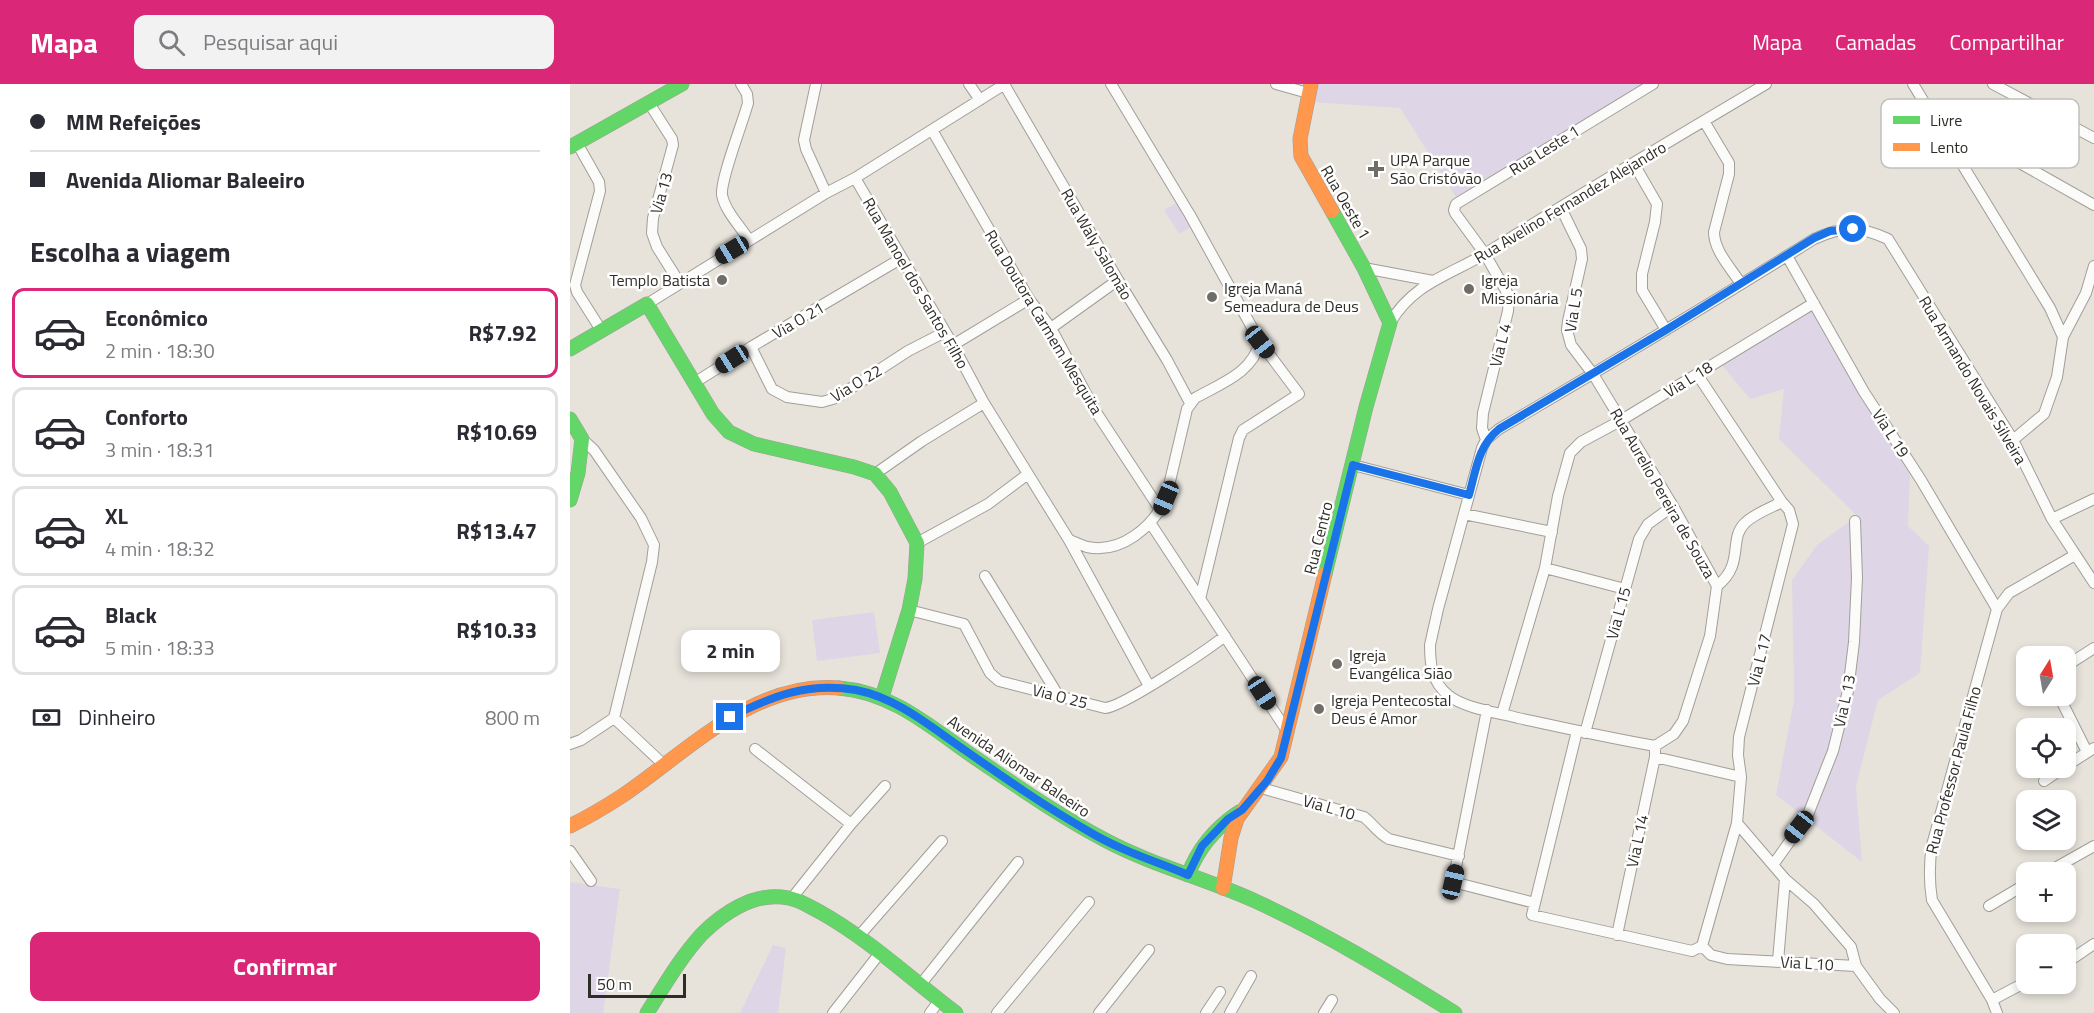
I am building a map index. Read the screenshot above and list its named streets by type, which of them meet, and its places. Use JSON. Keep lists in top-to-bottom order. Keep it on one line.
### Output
{"streets":{"street":["Rua Leste 1","Via 13","Rua Oeste 1","Rua Avelino Fernandez Alejandro","Rua Waly Salomão","Rua Manoel dos Santos Filho","Via L 5","Via O 21","Rua Doutora Carmem Mesquita","Via L 4","Via L 18","Rua Armando Novais Silveira","Via O 22","Via L 19","Rua Aurelio Pereira de Souza","Rua Centro","Via L 15","Via L 17","Via O 25","Via L 13","Avenida Aliomar Baleeiro","Rua Professor Paula Filho","Via L 10","Via L 14"]},"crossings":[["Rua Leste 1","Rua Avelino Fernandez Alejandro"],["Rua Leste 1","Via L 4"],["Rua Oeste 1","Rua Centro"],["Rua Avelino Fernandez Alejandro","Via L 5"],["Rua Avelino Fernandez Alejandro","Via L 4"],["Rua Avelino Fernandez Alejandro","Rua Centro"],["Rua Waly Salomão","Rua Manoel dos Santos Filho"],["Rua Manoel dos Santos Filho","Via O 21"],["Rua Manoel dos Santos Filho","Rua Doutora Carmem Mesquita"],["Rua Manoel dos Santos Filho","Via O 22"],["Rua Manoel dos Santos Filho","Via O 25"],["Via L 5","Rua Aurelio Pereira de Souza"],["Via O 21","Via O 22"],["Via L 18","Via L 19"],["Via L 18","Rua Aurelio Pereira de Souza"],["Via L 18","Via L 17"],["Rua Armando Novais Silveira","Via L 19"],["Rua Armando Novais Silveira","Rua Professor Paula Filho"],["Via L 19","Rua Professor Paula Filho"],["Rua Aurelio Pereira de Souza","Via L 15"],["Rua Aurelio Pereira de Souza","Via L 14"],["Rua Centro","Avenida Aliomar Baleeiro"],["Rua Centro","Via L 10"],["Via L 17","Via L 10"],["Via L 10","Via L 14"]],"places":{"health":["UPA Parque São Cristóvão"],"other":["Templo Batista","Igreja Missionária","Igreja Maná Semeadura de Deus","Igreja Evangélica Sião","Igreja Pentecostal Deus é Amor"]},"legend":["Livre","Lento"],"scale_bar":"50 m","north":"top","page":{"header":"Mapa","search":"Pesquisar aqui","nav":["Mapa","Camadas","Compartilhar"],"banner":["MM Refeições","Avenida Aliomar Baleeiro"],"heading":"Escolha a viagem","list":[{"name":"Econômico","note":"2 min · 18:30","value":"R$7.92"},{"name":"Conforto","note":"3 min · 18:31","value":"R$10.69"},{"name":"XL","note":"4 min · 18:32","value":"R$13.47"},{"name":"Black","note":"5 min · 18:33","value":"R$10.33"}],"bubble":"2 min","map_buttons":["+","−"],"pay":["Dinheiro","800 m"],"buttons":"Confirmar","scale":"50 m"}}
